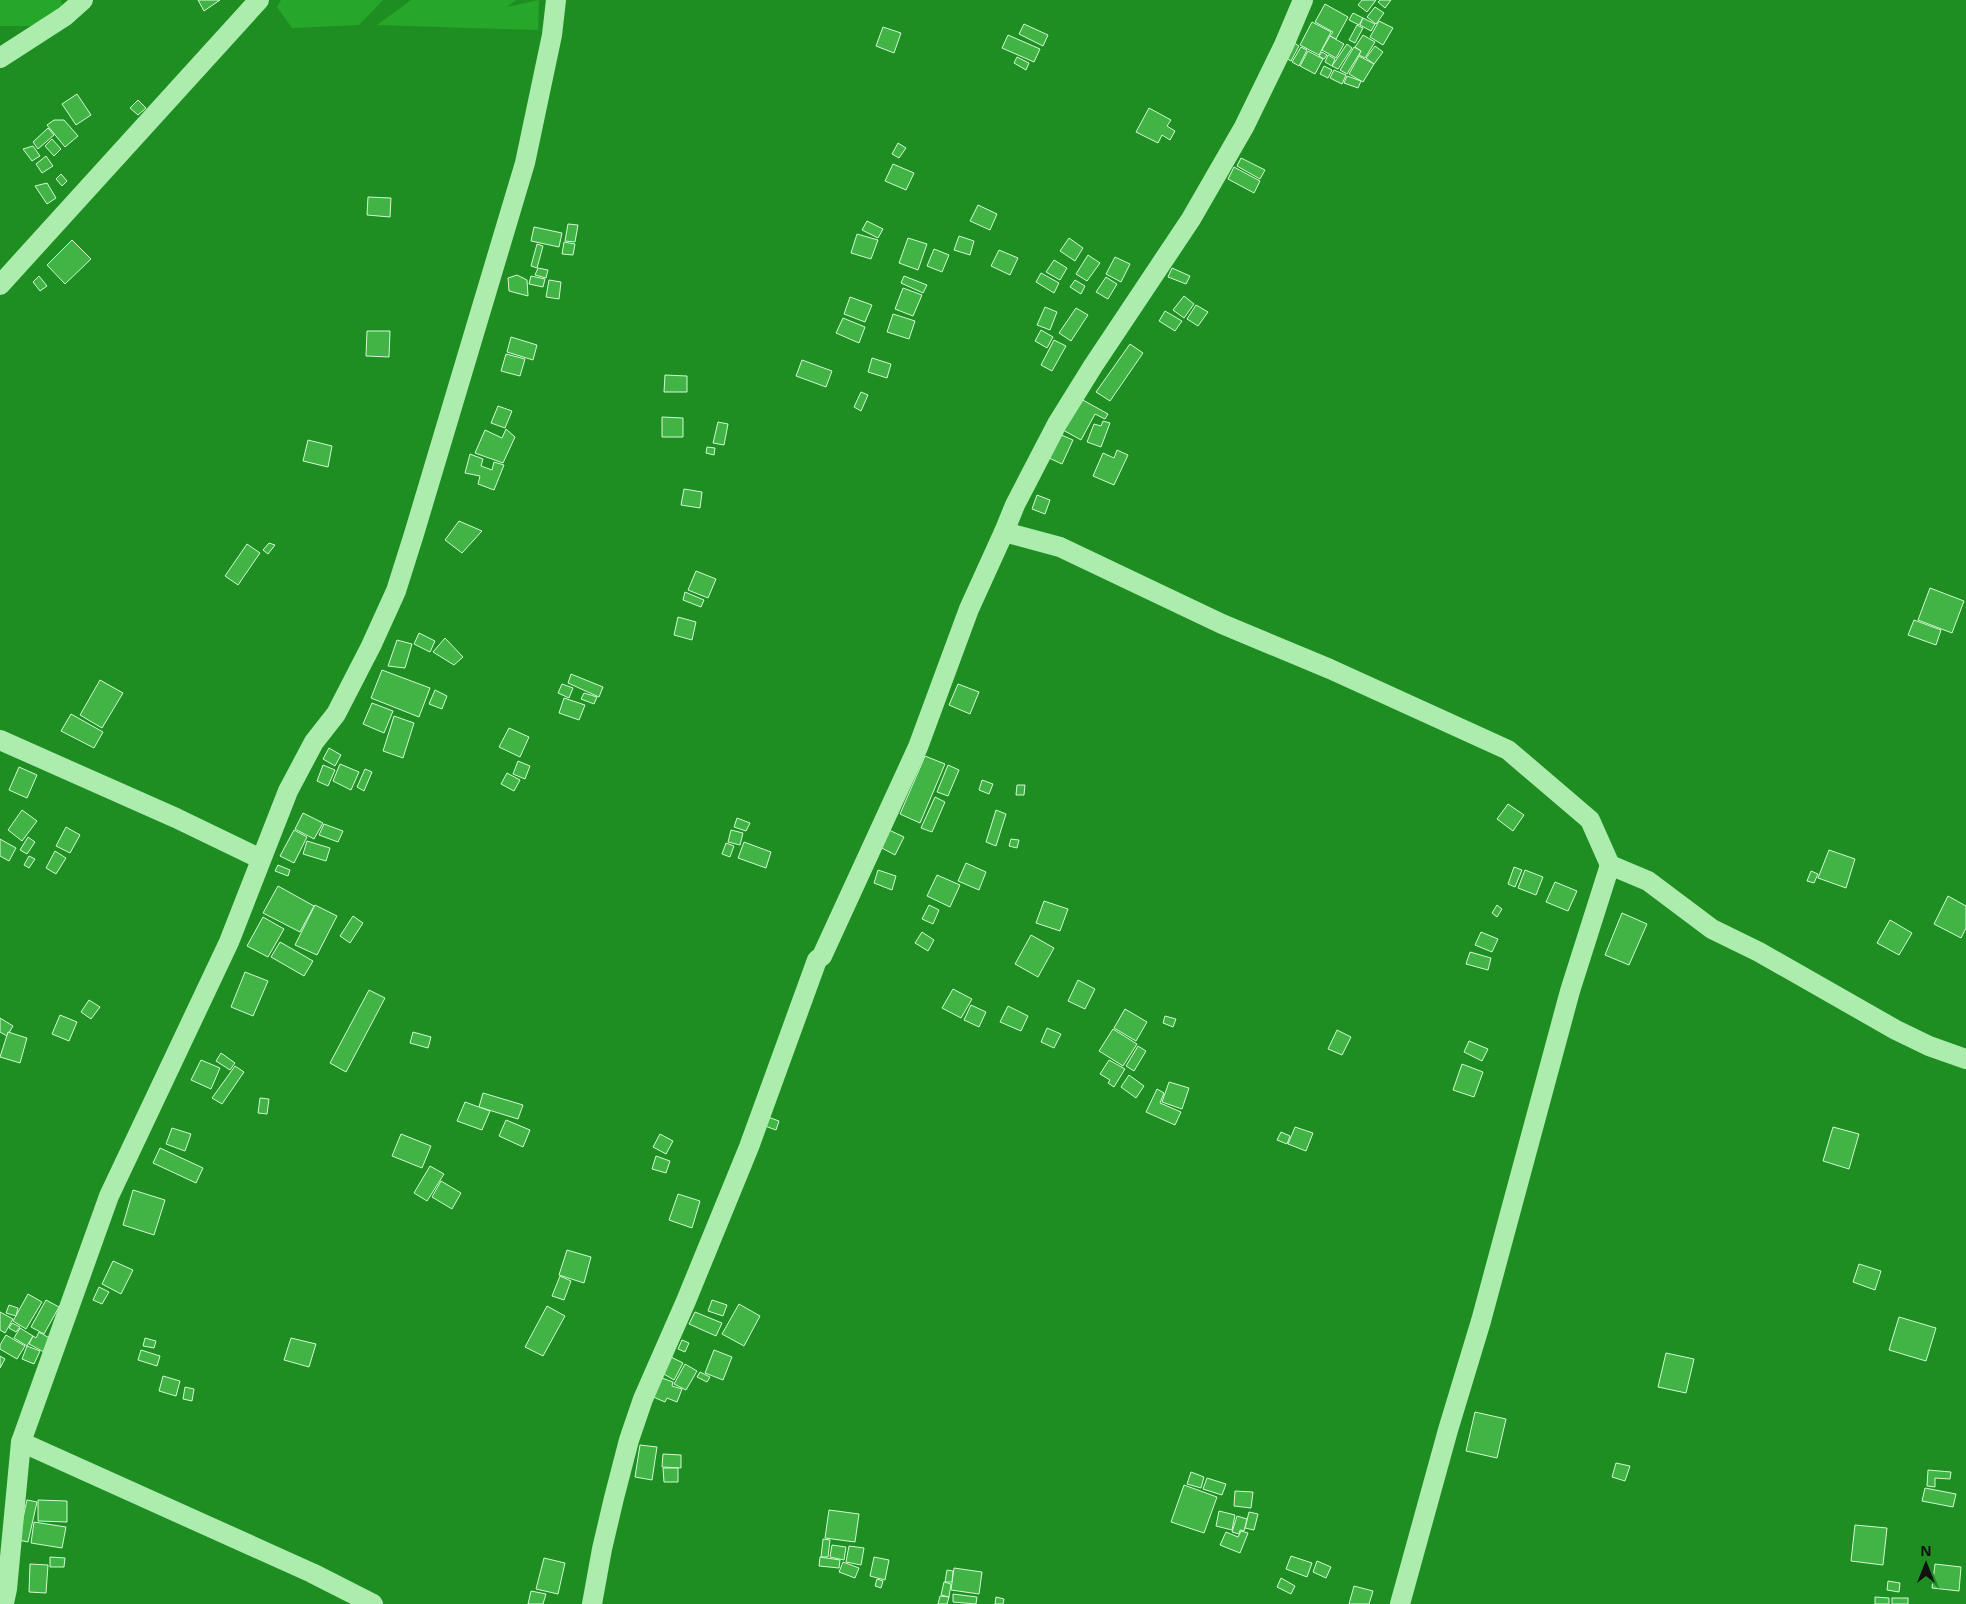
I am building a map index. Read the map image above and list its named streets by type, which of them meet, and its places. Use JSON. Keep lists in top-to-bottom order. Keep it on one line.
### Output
{"north":"top"}
